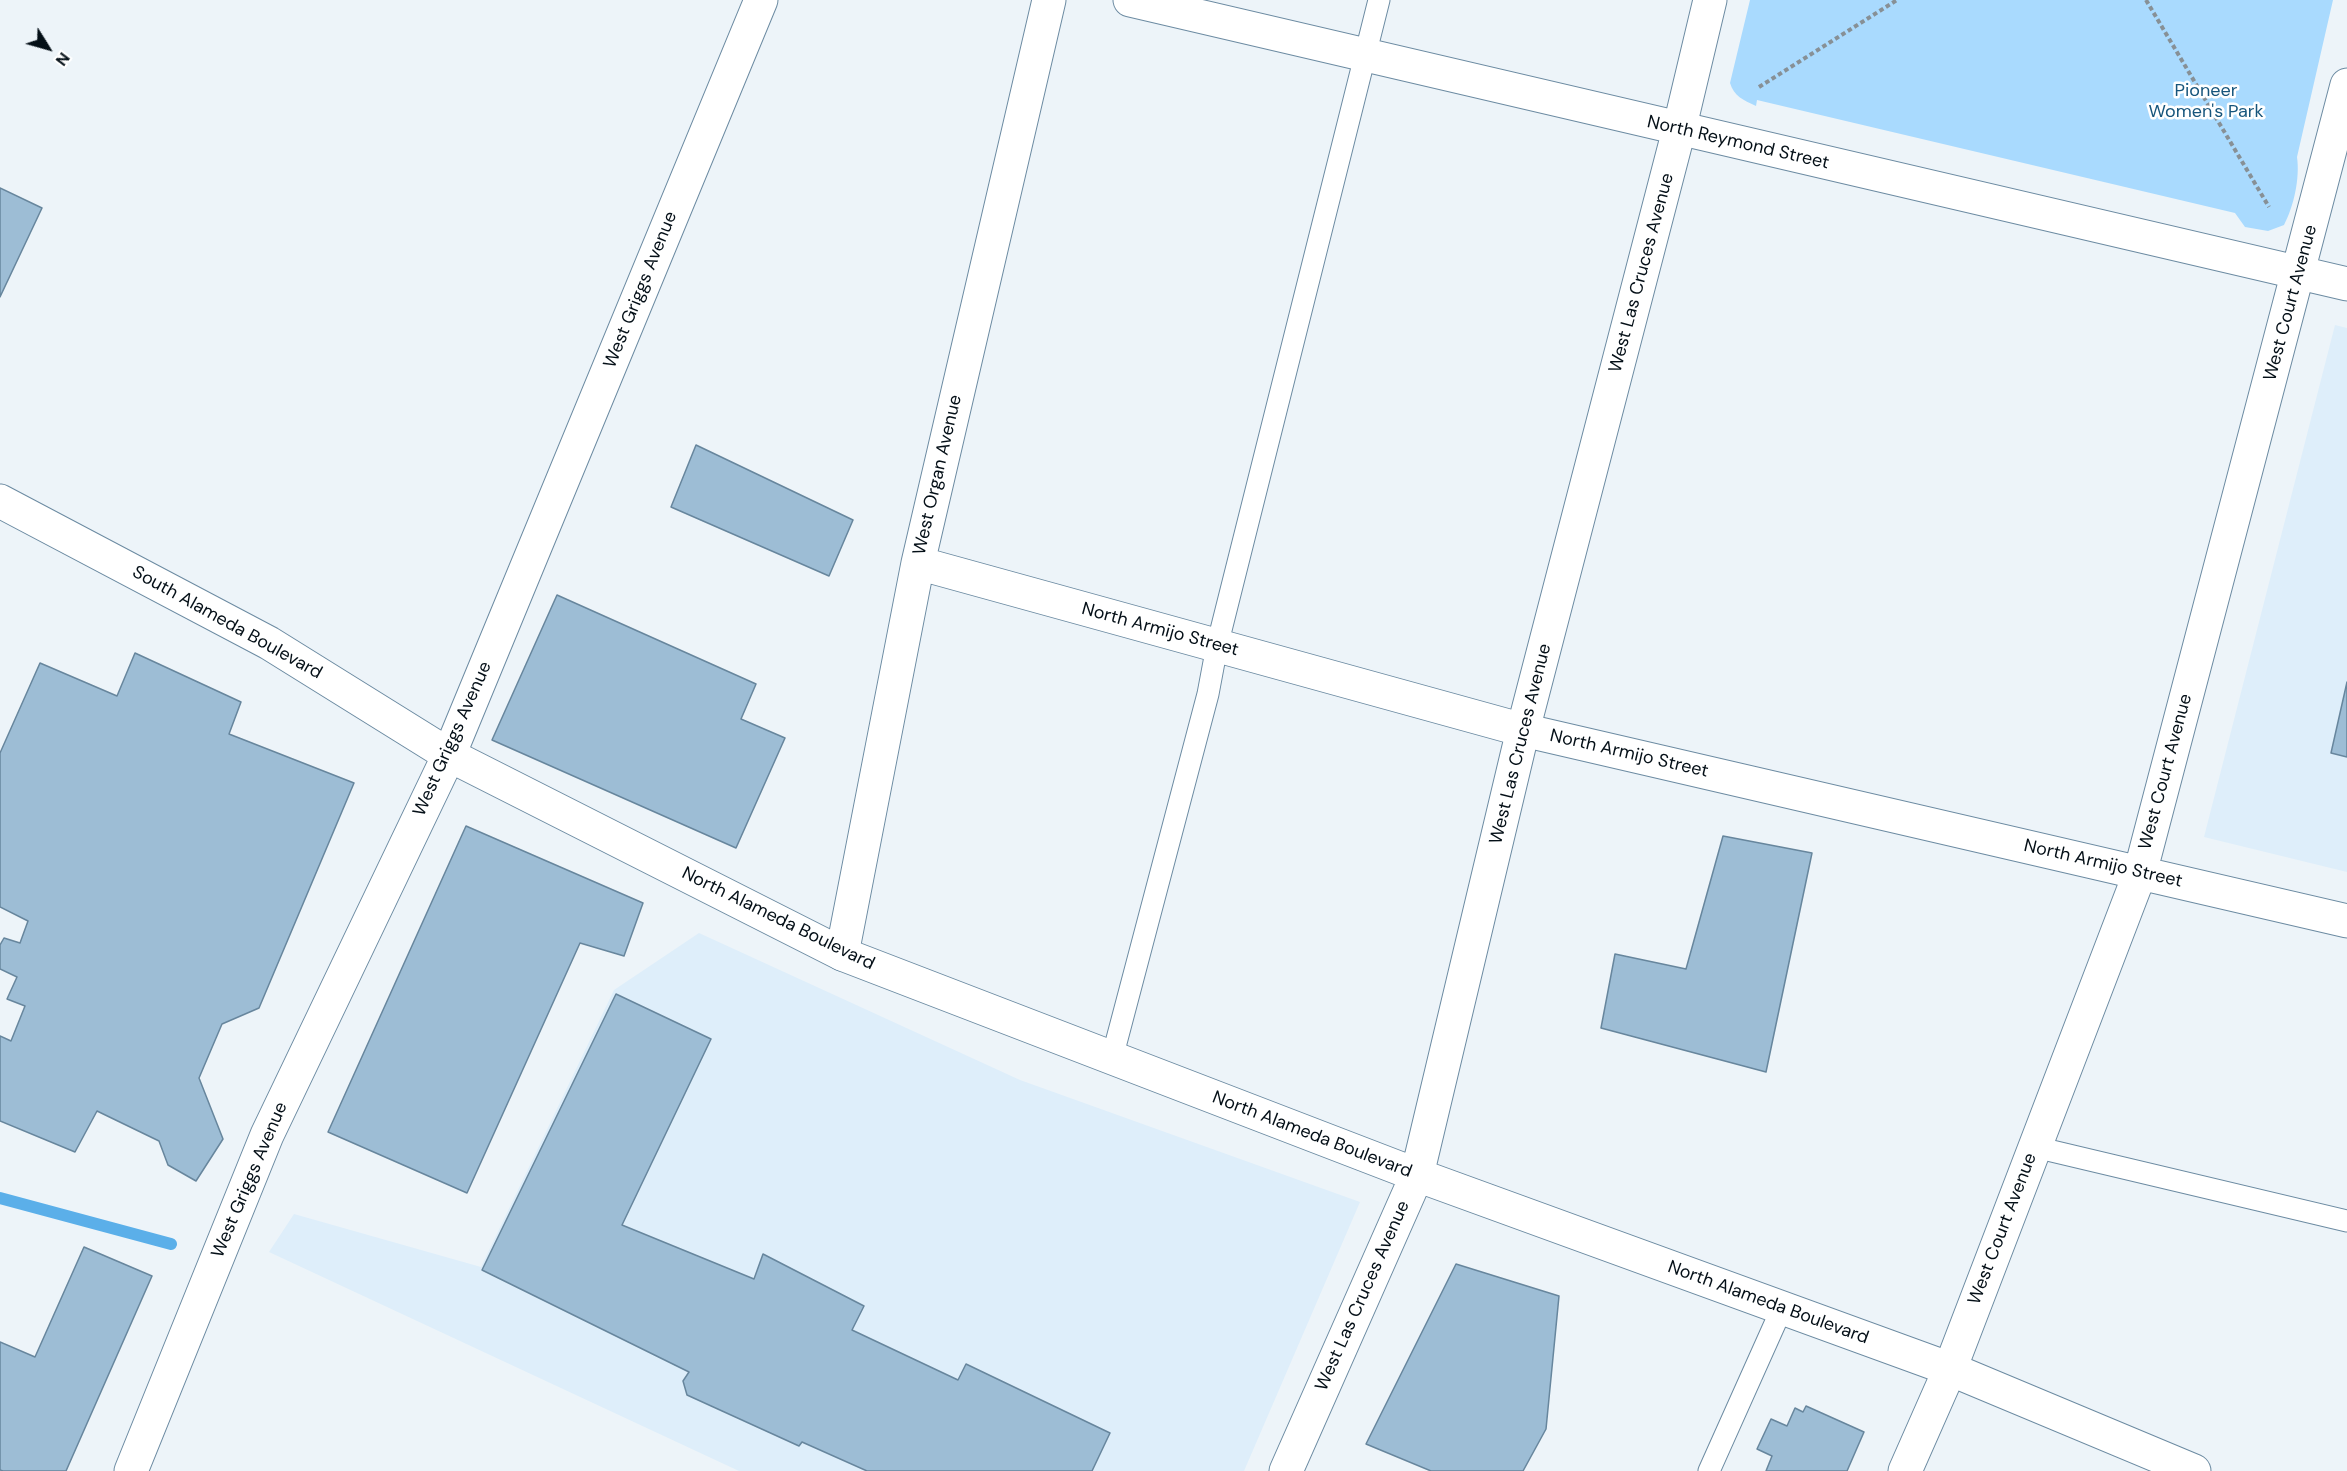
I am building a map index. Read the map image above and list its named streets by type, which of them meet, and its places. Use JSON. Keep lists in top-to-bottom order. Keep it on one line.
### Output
{"streets":{"street":["North Reymond Street","West Las Cruces Avenue","West Griggs Avenue","West Court Avenue","West Organ Avenue","South Alameda Boulevard","North Armijo Street","North Alameda Boulevard"]},"crossings":[["North Reymond Street","West Las Cruces Avenue"],["North Reymond Street","West Court Avenue"],["West Las Cruces Avenue","North Armijo Street"],["West Las Cruces Avenue","North Alameda Boulevard"],["West Griggs Avenue","South Alameda Boulevard"],["West Griggs Avenue","North Alameda Boulevard"],["West Court Avenue","North Armijo Street"],["West Court Avenue","North Alameda Boulevard"],["West Organ Avenue","North Armijo Street"],["West Organ Avenue","North Alameda Boulevard"],["South Alameda Boulevard","North Alameda Boulevard"]],"parks":["Pioneer Women's Park"],"north":"bottom right"}
